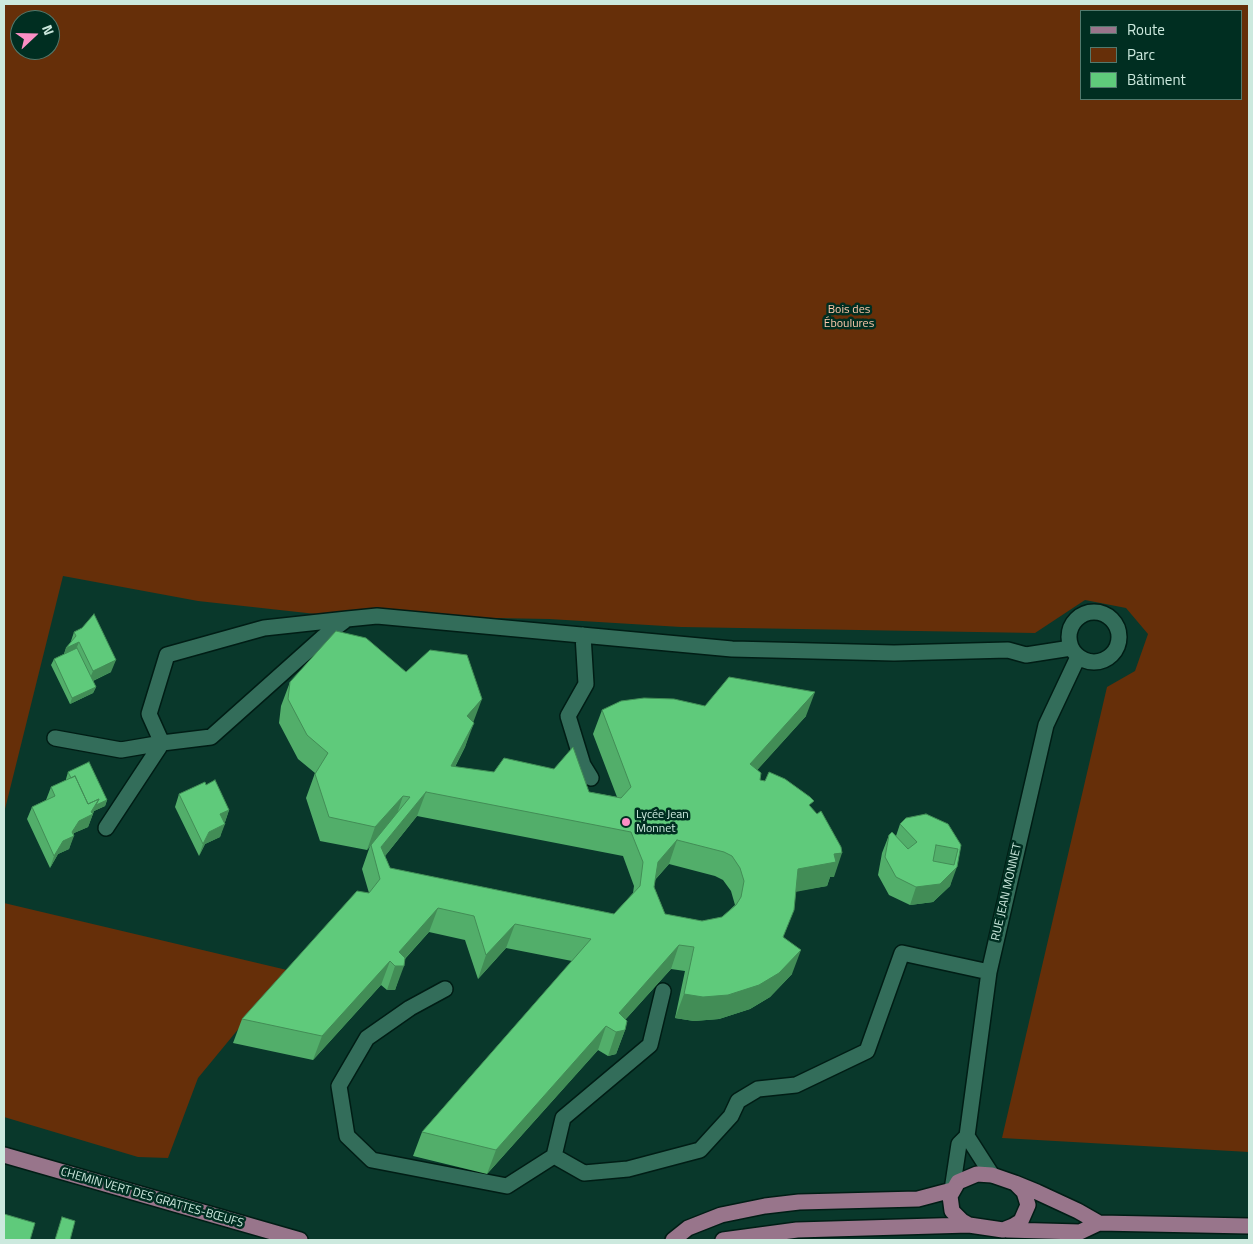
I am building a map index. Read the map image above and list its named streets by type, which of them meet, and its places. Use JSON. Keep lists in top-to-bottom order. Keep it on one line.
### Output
{"streets":{"main road":["CHEMIN VERT DES GRATTES-BŒUFS"],"street":["RUE JEAN MONNET"]},"parks":["Bois des Éboulures"],"places":["Lycée Jean Monnet"],"legend":["Route","Parc","Bâtiment"],"north":"right"}
